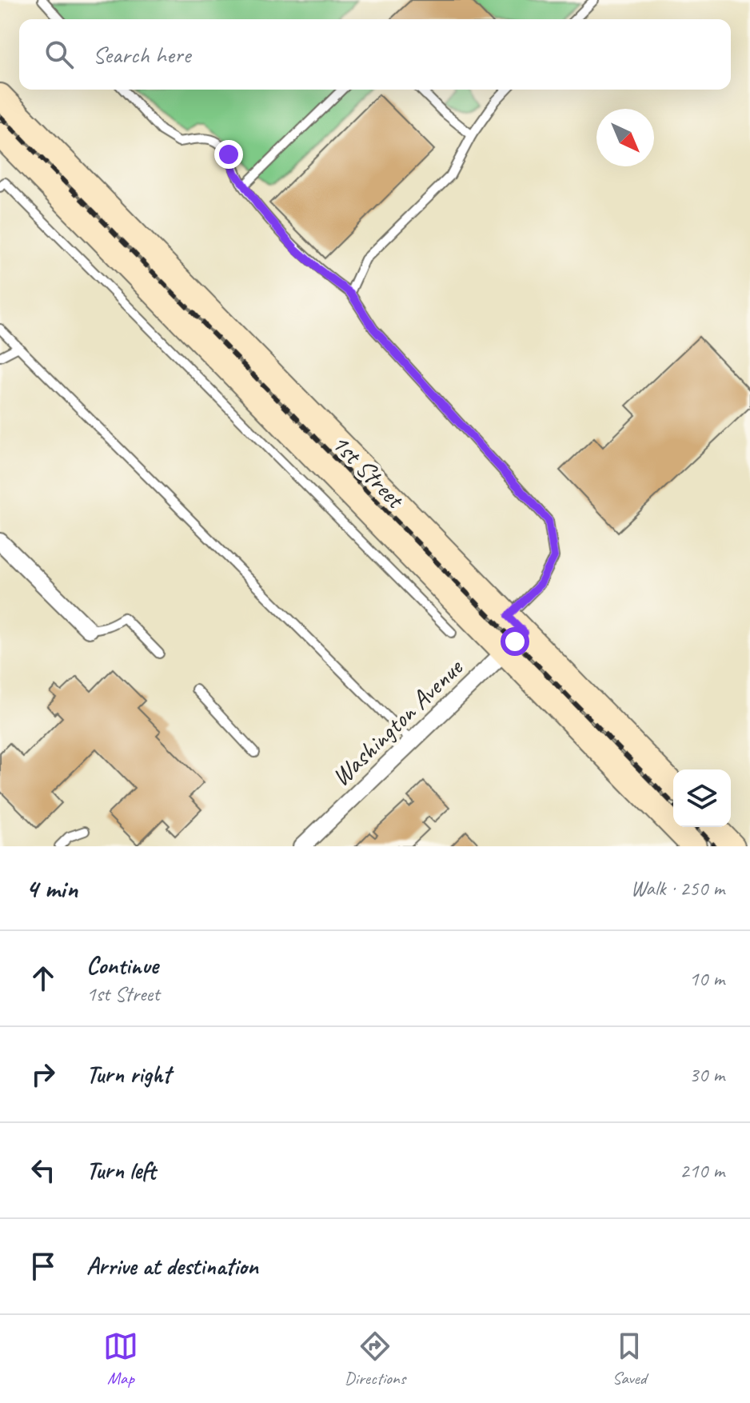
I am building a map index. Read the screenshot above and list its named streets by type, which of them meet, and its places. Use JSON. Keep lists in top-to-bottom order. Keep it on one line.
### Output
{"streets":{"main road":["1st Street"],"street":["Washington Avenue"]},"crossings":[["1st Street","Washington Avenue"]],"north":"bottom right","page":{"search":"Search here","heading":["4 min","Walk · 250 m"],"list":[["Continue","1st Street","10 m"],["Turn right","30 m"],["Turn left","210 m"],"Arrive at destination"],"nav":["Map","Directions","Saved"]}}
